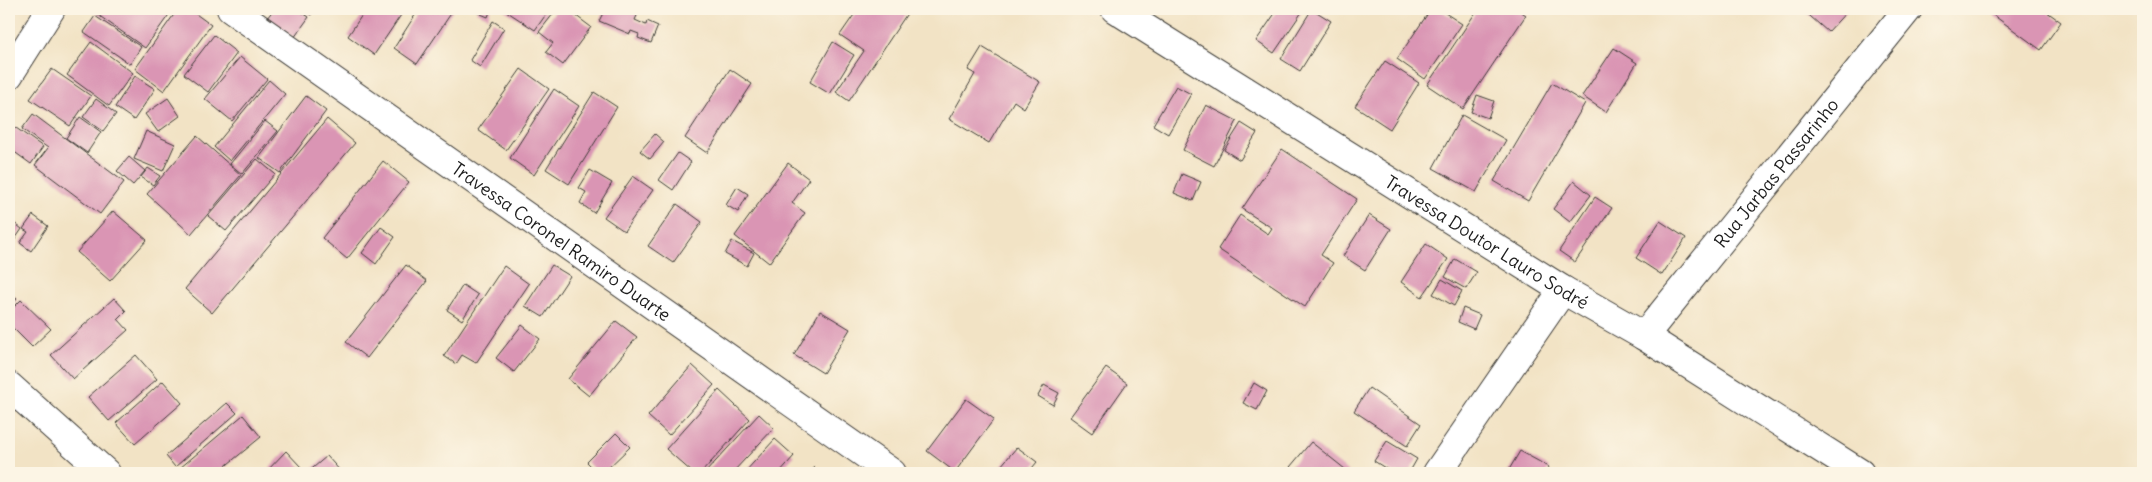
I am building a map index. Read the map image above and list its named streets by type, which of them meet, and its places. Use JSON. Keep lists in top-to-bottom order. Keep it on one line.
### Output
{"streets":{"street":["Rua Jarbas Passarinho","Travessa Coronel Ramiro Duarte","Travessa Doutor Lauro Sodré"]},"crossings":[["Rua Jarbas Passarinho","Travessa Doutor Lauro Sodré"]]}
